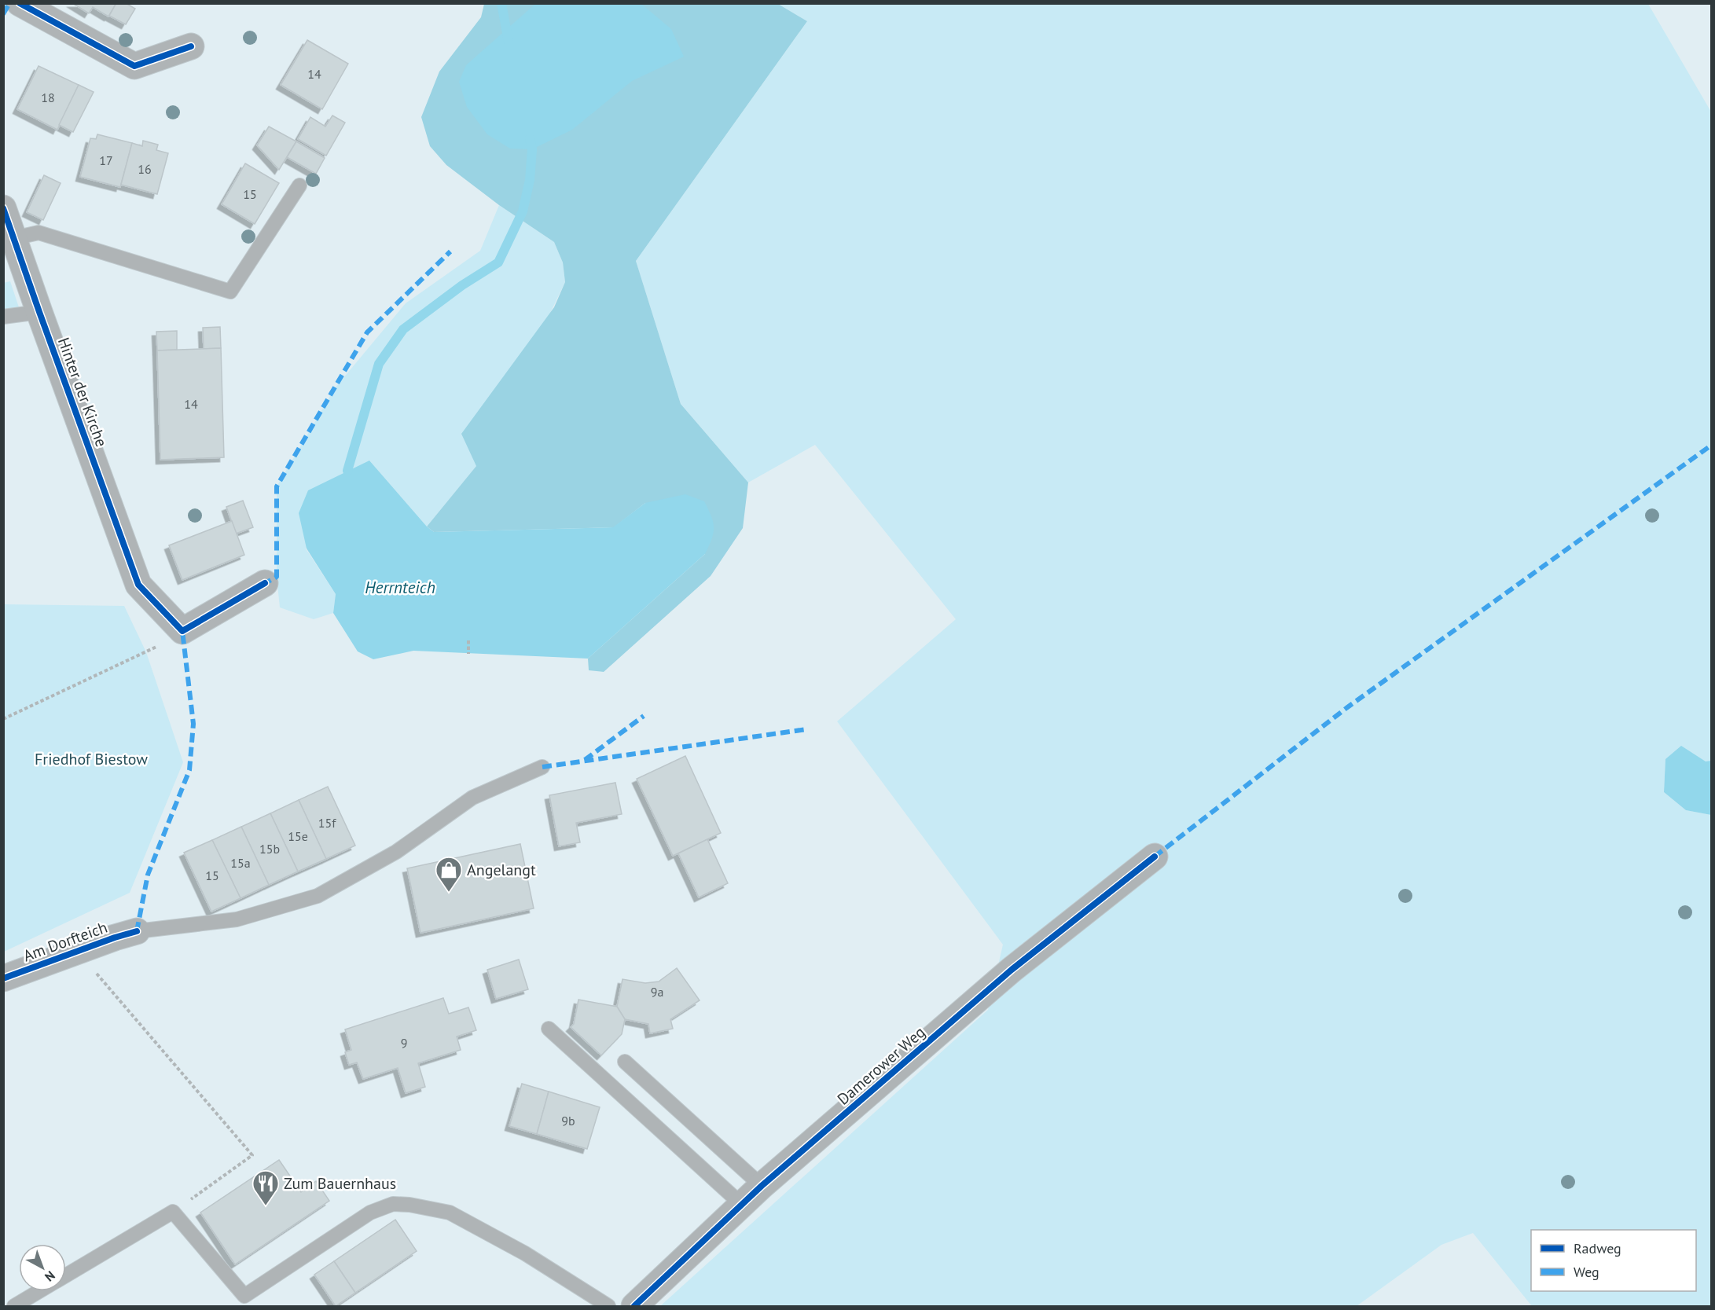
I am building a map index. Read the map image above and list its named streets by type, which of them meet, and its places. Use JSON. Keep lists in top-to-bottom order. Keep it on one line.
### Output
{"streets":{"street":["Hinter der Kirche","Am Dorfteich","Damerower Weg"]},"water":["Herrnteich"],"parks":["Friedhof Biestow"],"places":{"shop":["Angelangt"],"restaurant":["Zum Bauernhaus"]},"house_numbers":["14","18","17","16","15","14","15f","15e","15b","15a","15","9a","9","9b"],"legend":["Radweg","Weg"],"north":"bottom right"}
